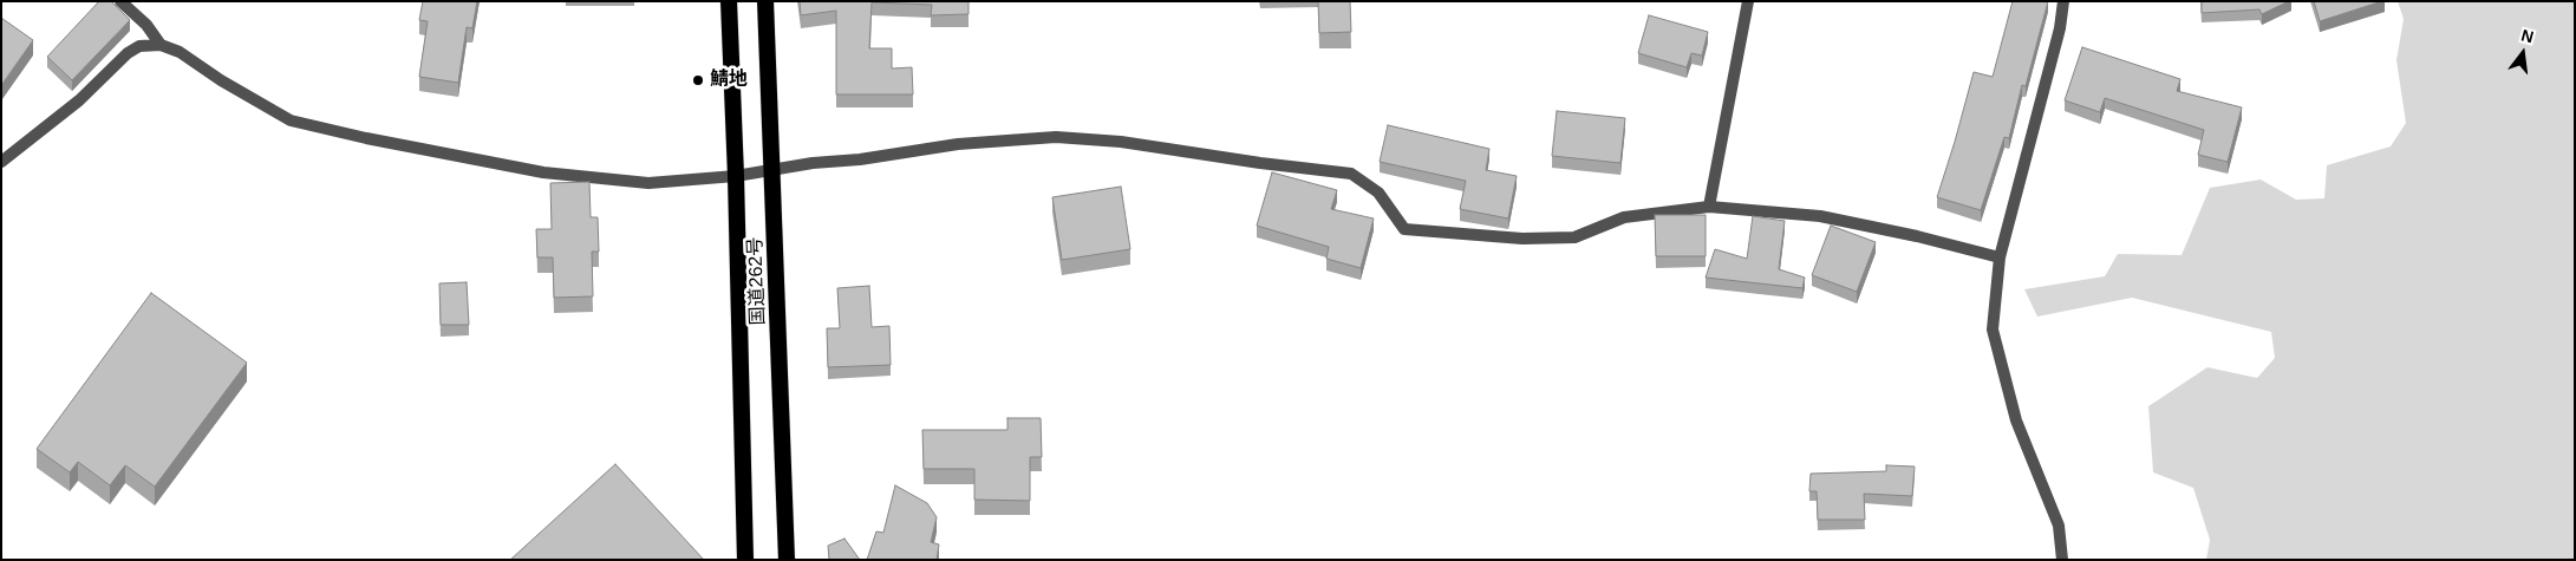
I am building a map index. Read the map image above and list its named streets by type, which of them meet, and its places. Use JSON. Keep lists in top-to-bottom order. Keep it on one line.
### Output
{"streets":{"highway":["国道262号"]},"places":["鯖地"],"north":"top"}
